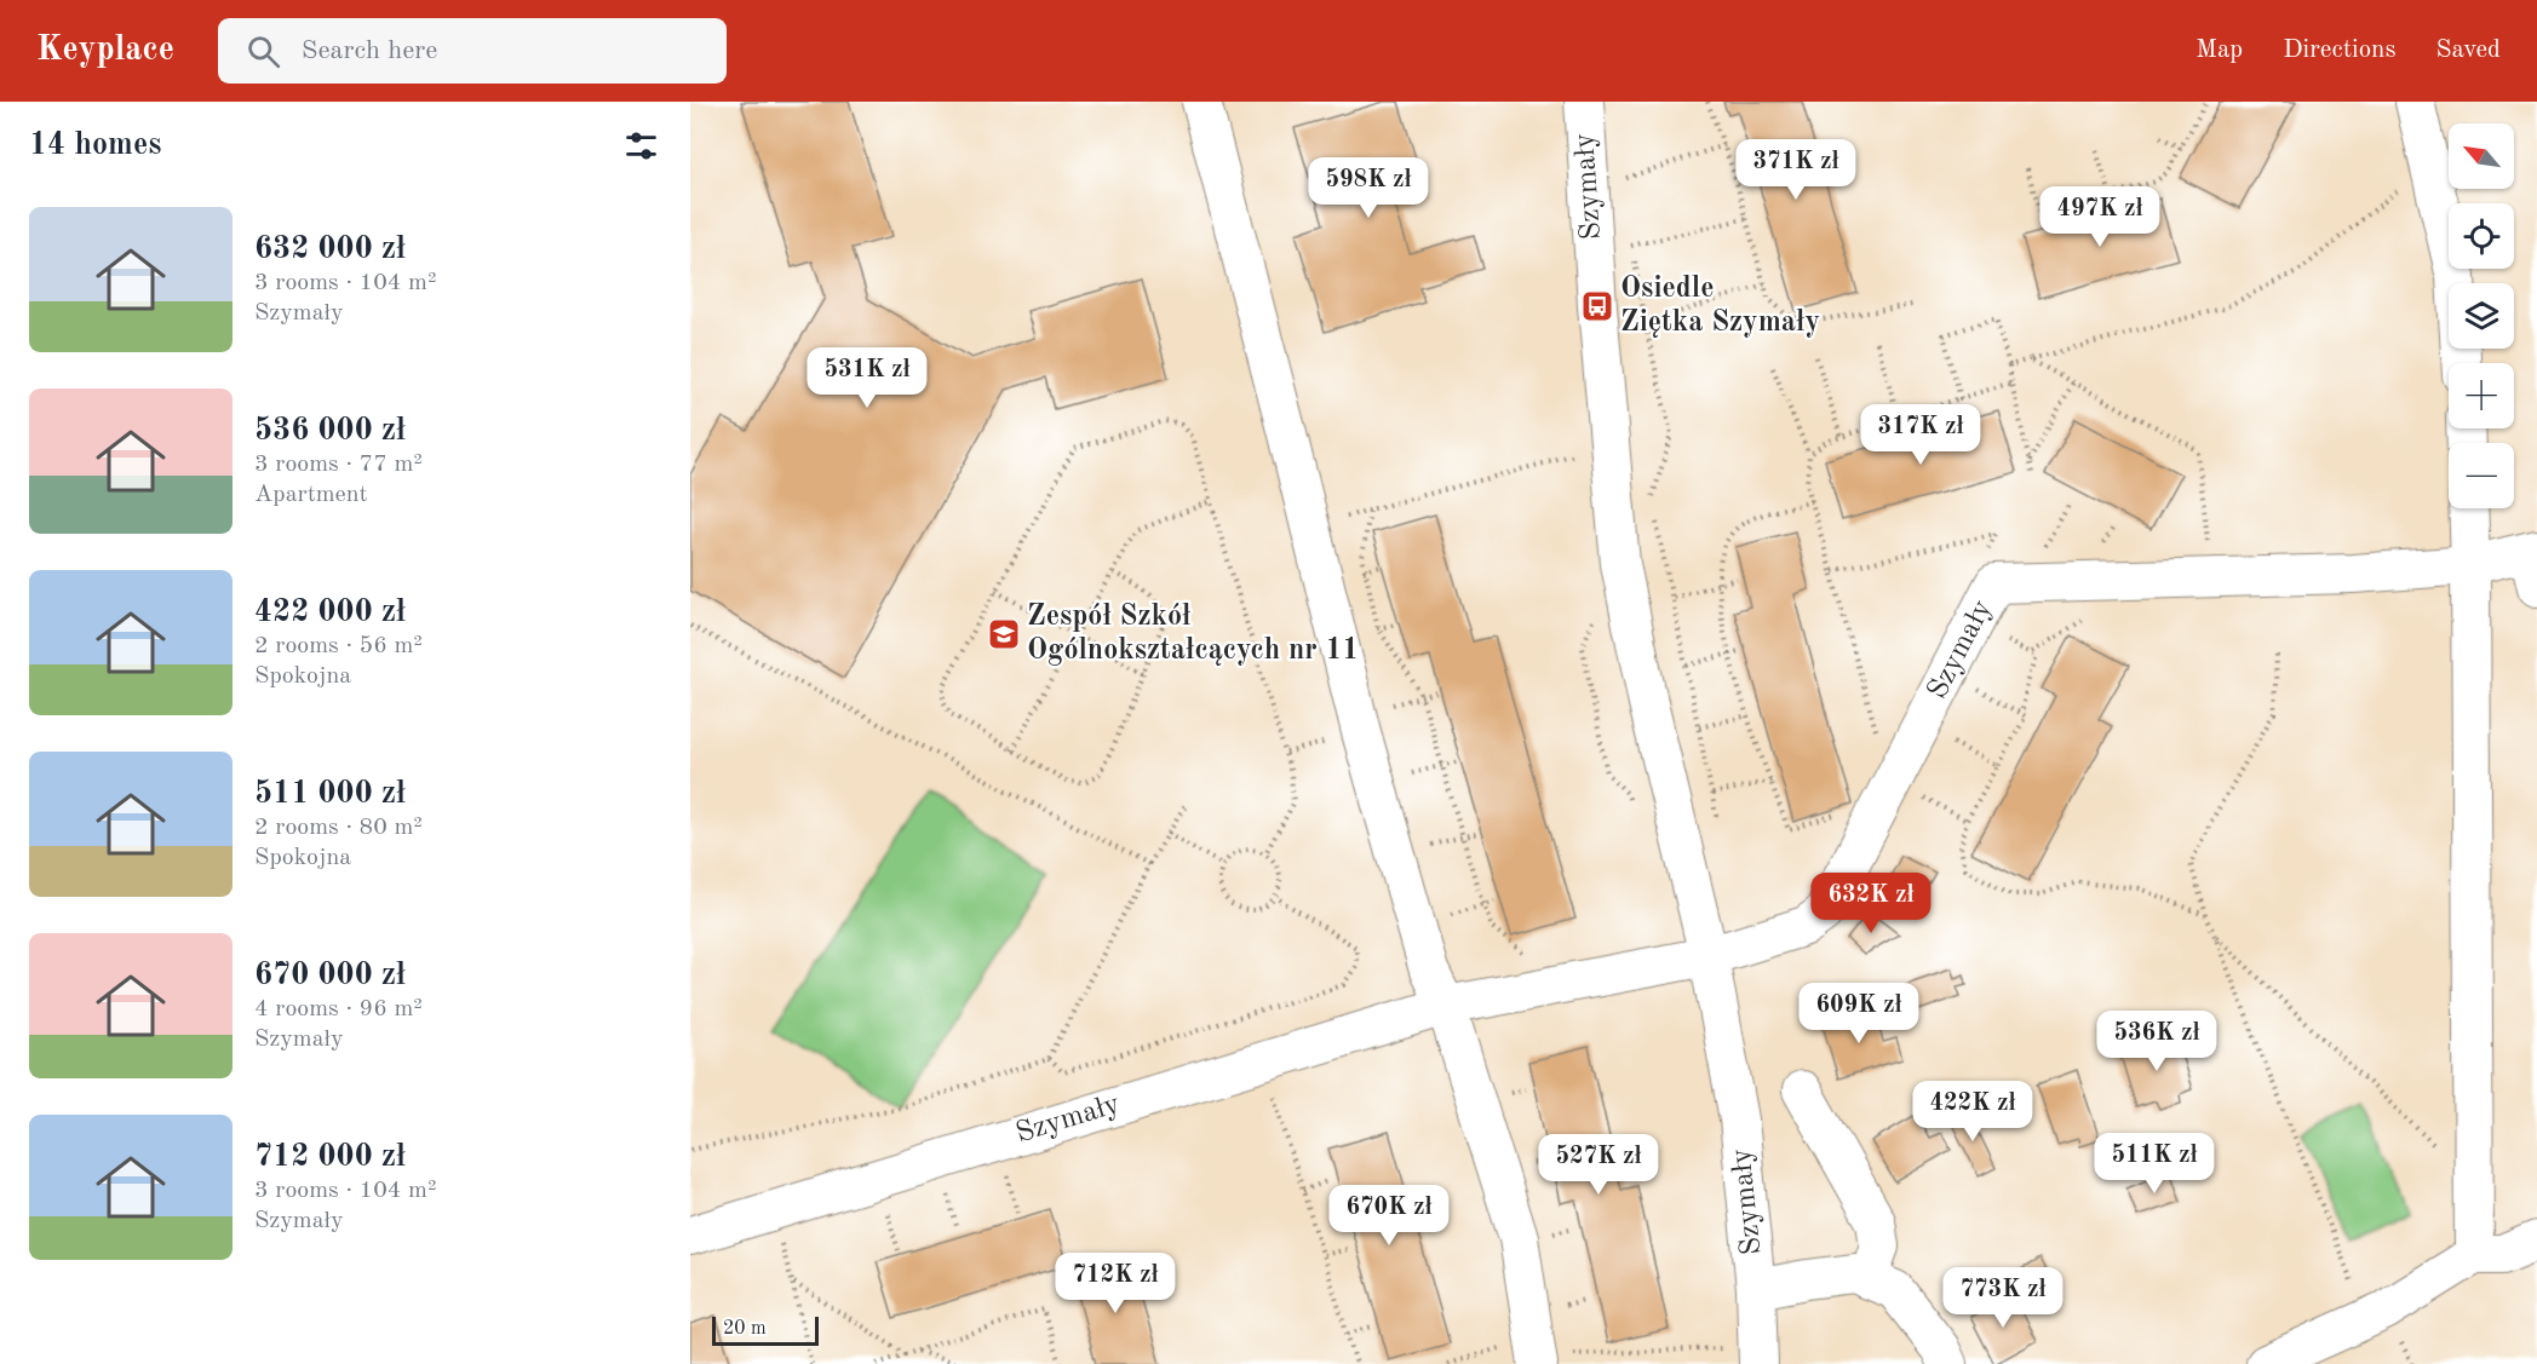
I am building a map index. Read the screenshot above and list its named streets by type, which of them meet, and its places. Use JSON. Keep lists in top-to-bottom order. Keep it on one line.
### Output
{"streets":{"street":["Szymały"]},"places":{"bus stop":["Osiedle Ziętka Szymały"],"school or university":["Zespół Szkół Ogólnokształcących nr 11"]},"scale_bar":"20 m","north":"top left","page":{"header":"Keyplace","search":"Search here","nav":["Map","Directions","Saved"],"heading":"14 homes","map_buttons":["+","−"],"price":["371K zł","598K zł","497K zł","531K zł","317K zł","632K zł","609K zł","536K zł","422K zł","511K zł","527K zł","670K zł","712K zł","773K zł"],"list":[{"name":"632 000 zł","note":"3 rooms · 104 m² · Szymały"},{"name":"536 000 zł","note":"3 rooms · 77 m² · Apartment"},{"name":"422 000 zł","note":"2 rooms · 56 m² · Spokojna"},{"name":"511 000 zł","note":"2 rooms · 80 m² · Spokojna"},{"name":"670 000 zł","note":"4 rooms · 96 m² · Szymały"},{"name":"712 000 zł","note":"3 rooms · 104 m² · Szymały"}],"scale":"20 m"}}
